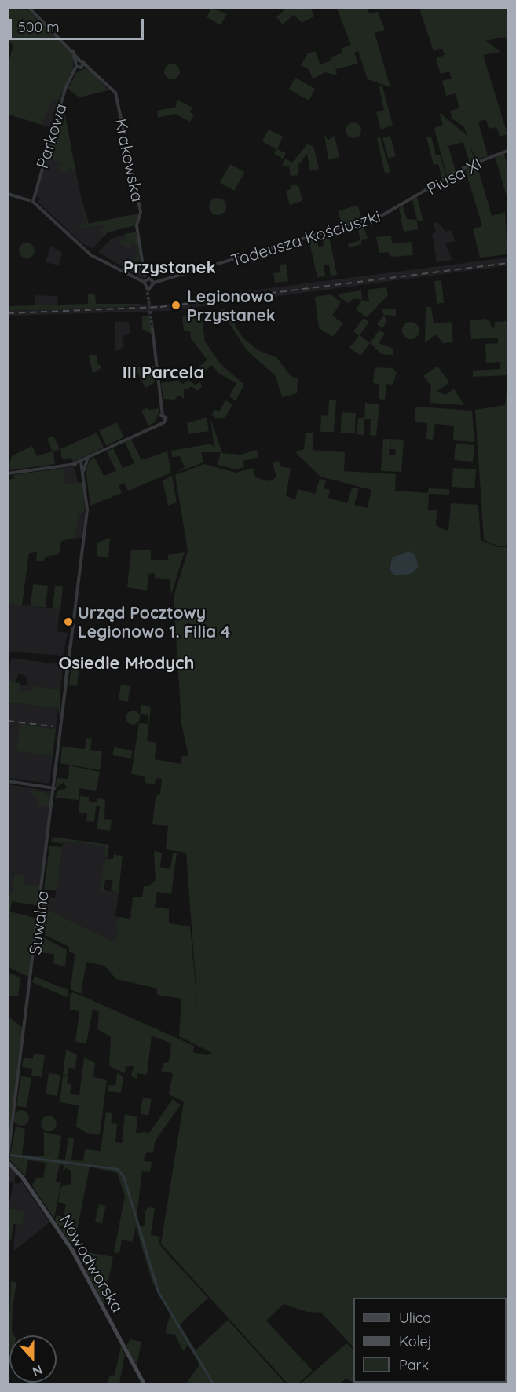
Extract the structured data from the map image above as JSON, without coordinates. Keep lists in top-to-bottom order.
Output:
{
  "streets": {
    "main road": ["Nowodworska"],
    "street": [
      "Parkowa",
      "Krakowska",
      "Piusa XI",
      "Tadeusza Kościuszki",
      "Suwalna"
    ]
  },
  "crossings": [
    ["Piusa XI", "Tadeusza Kościuszki"]
  ],
  "districts": ["Przystanek", "III Parcela", "Osiedle Młodych"],
  "places": ["Legionowo Przystanek", "Urząd Pocztowy Legionowo 1. Filia 4"],
  "legend": ["Ulica", "Kolej", "Park"],
  "scale_bar": "500 m",
  "north": "bottom"
}
